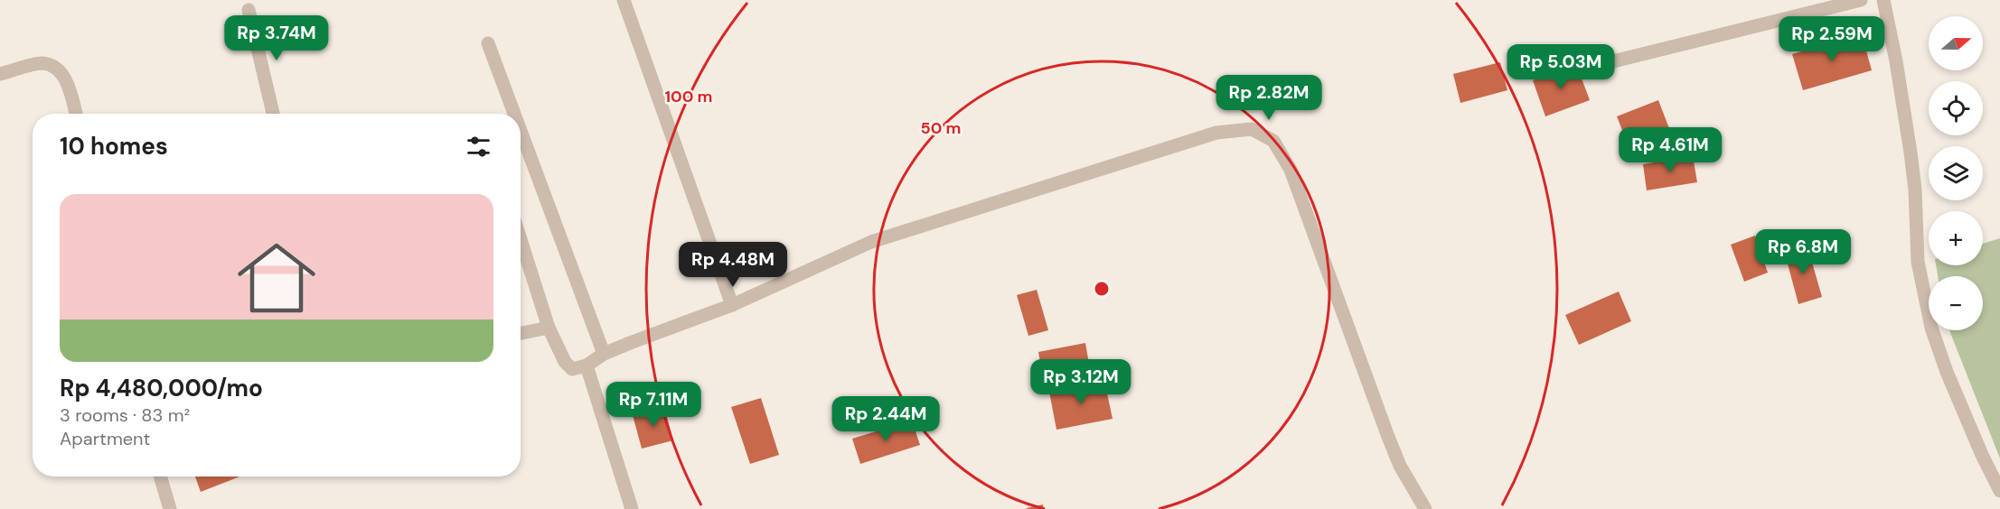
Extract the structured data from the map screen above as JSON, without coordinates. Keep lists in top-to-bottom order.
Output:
{
  "north": "right",
  "page": {
    "price": [
      "Rp 3.74M",
      "Rp 2.59M",
      "Rp 5.03M",
      "Rp 2.82M",
      "Rp 4.61M",
      "Rp 6.8M",
      "Rp 4.48M",
      "Rp 3.12M",
      "Rp 7.11M",
      "Rp 2.44M"
    ],
    "map_buttons": ["+", "−"],
    "heading": "10 homes",
    "list": [
      {
        "name": "Rp 4,480,000/mo",
        "note": "3 rooms · 83 m² · Apartment"
      }
    ]
  },
  "rings": ["100 m", "50 m"]
}
